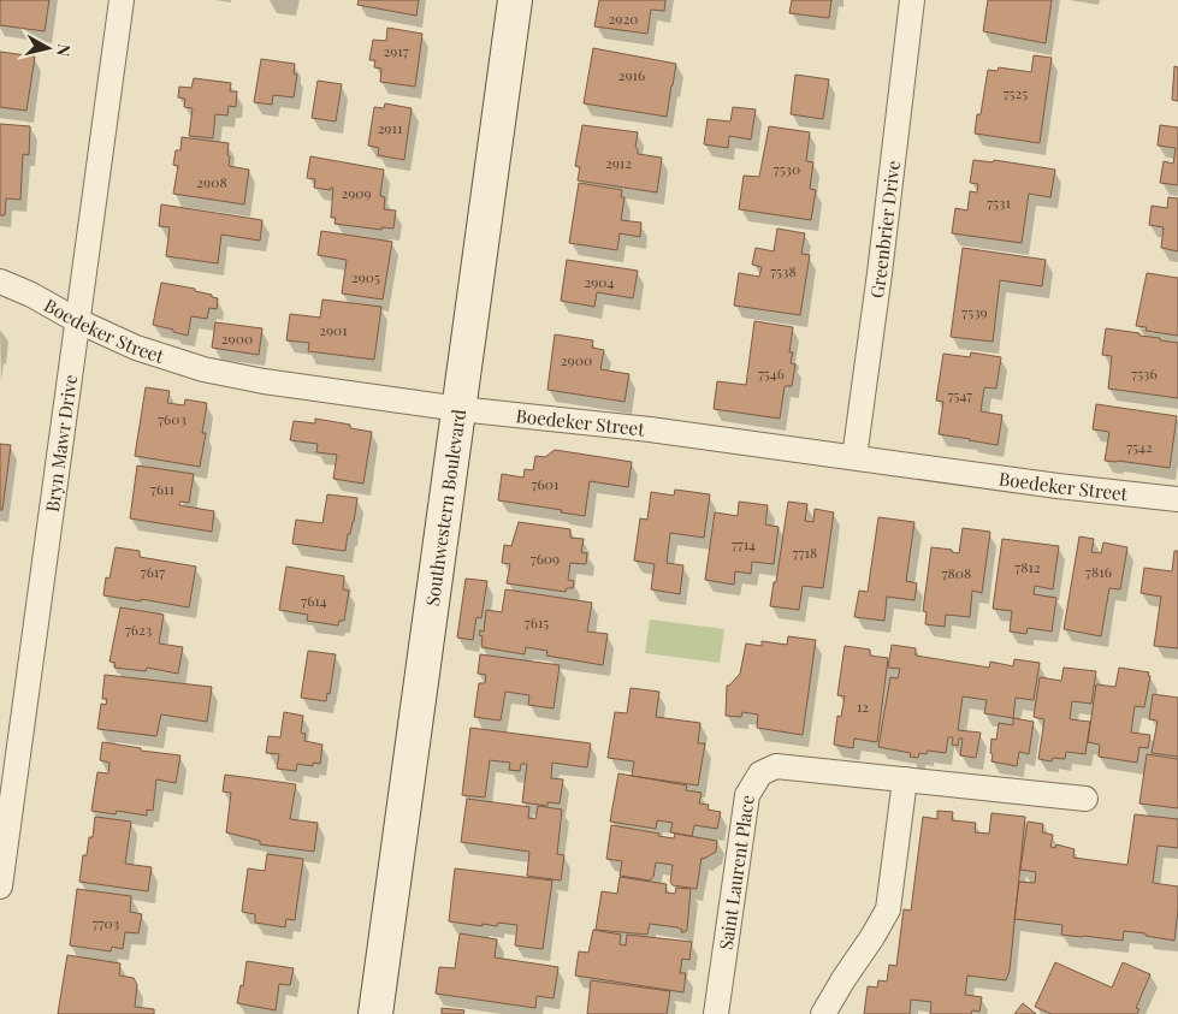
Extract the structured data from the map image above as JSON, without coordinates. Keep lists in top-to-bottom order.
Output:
{
  "streets": {
    "street": [
      "Greenbrier Drive",
      "Boedeker Street",
      "Bryn Mawr Drive",
      "Southwestern Boulevard",
      "Saint Laurent Place"
    ]
  },
  "crossings": [
    ["Greenbrier Drive", "Boedeker Street"],
    ["Boedeker Street", "Bryn Mawr Drive"],
    ["Boedeker Street", "Southwestern Boulevard"]
  ],
  "house_numbers": [
    "2920",
    "2917",
    "2916",
    "7525",
    "2911",
    "2912",
    "7530",
    "2908",
    "2909",
    "7531",
    "7538",
    "2905",
    "2904",
    "7539",
    "2901",
    "2900",
    "2900",
    "7546",
    "7536",
    "7547",
    "7603",
    "7542",
    "7601",
    "7611",
    "7714",
    "7718",
    "7609",
    "7812",
    "7617",
    "7816",
    "7808",
    "7614",
    "7615",
    "7623",
    "12",
    "7703"
  ],
  "north": "right"
}
